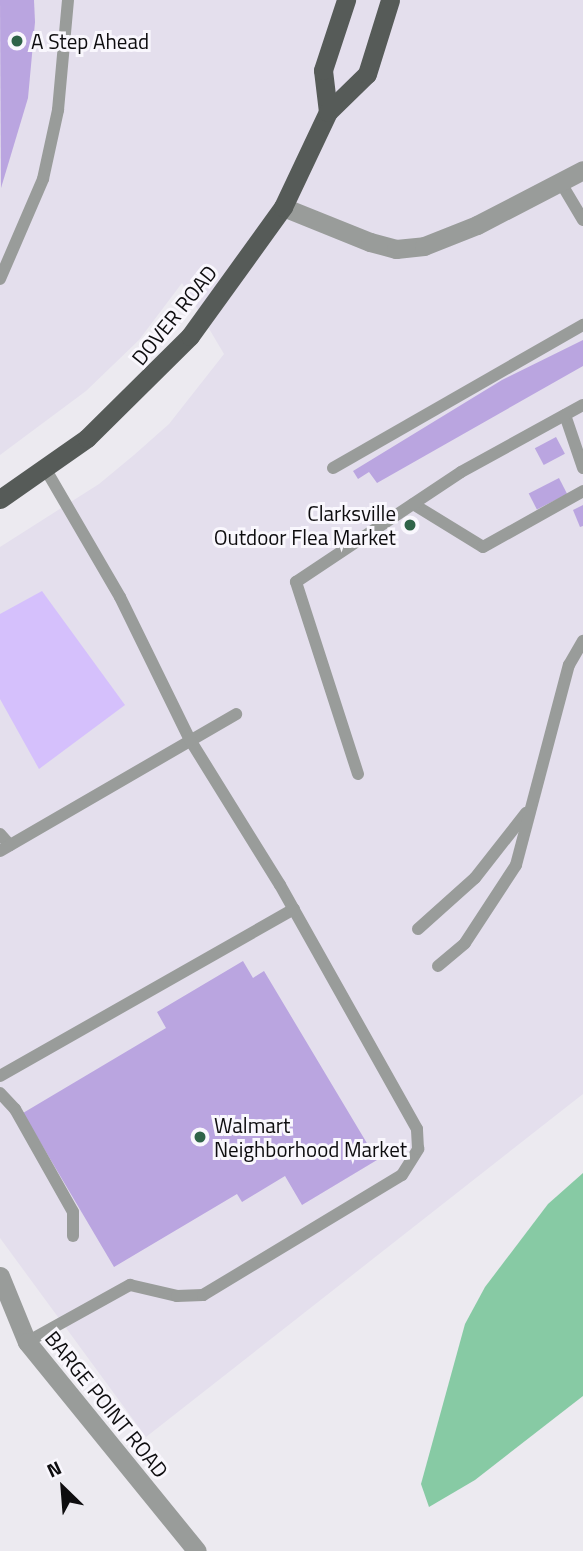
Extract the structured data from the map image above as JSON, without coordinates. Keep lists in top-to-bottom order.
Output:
{
  "streets": {
    "main road": ["DOVER ROAD"],
    "street": ["BARGE POINT ROAD"]
  },
  "places": ["A Step Ahead", "Clarksville Outdoor Flea Market", "Walmart Neighborhood Market"],
  "north": "top left"
}
